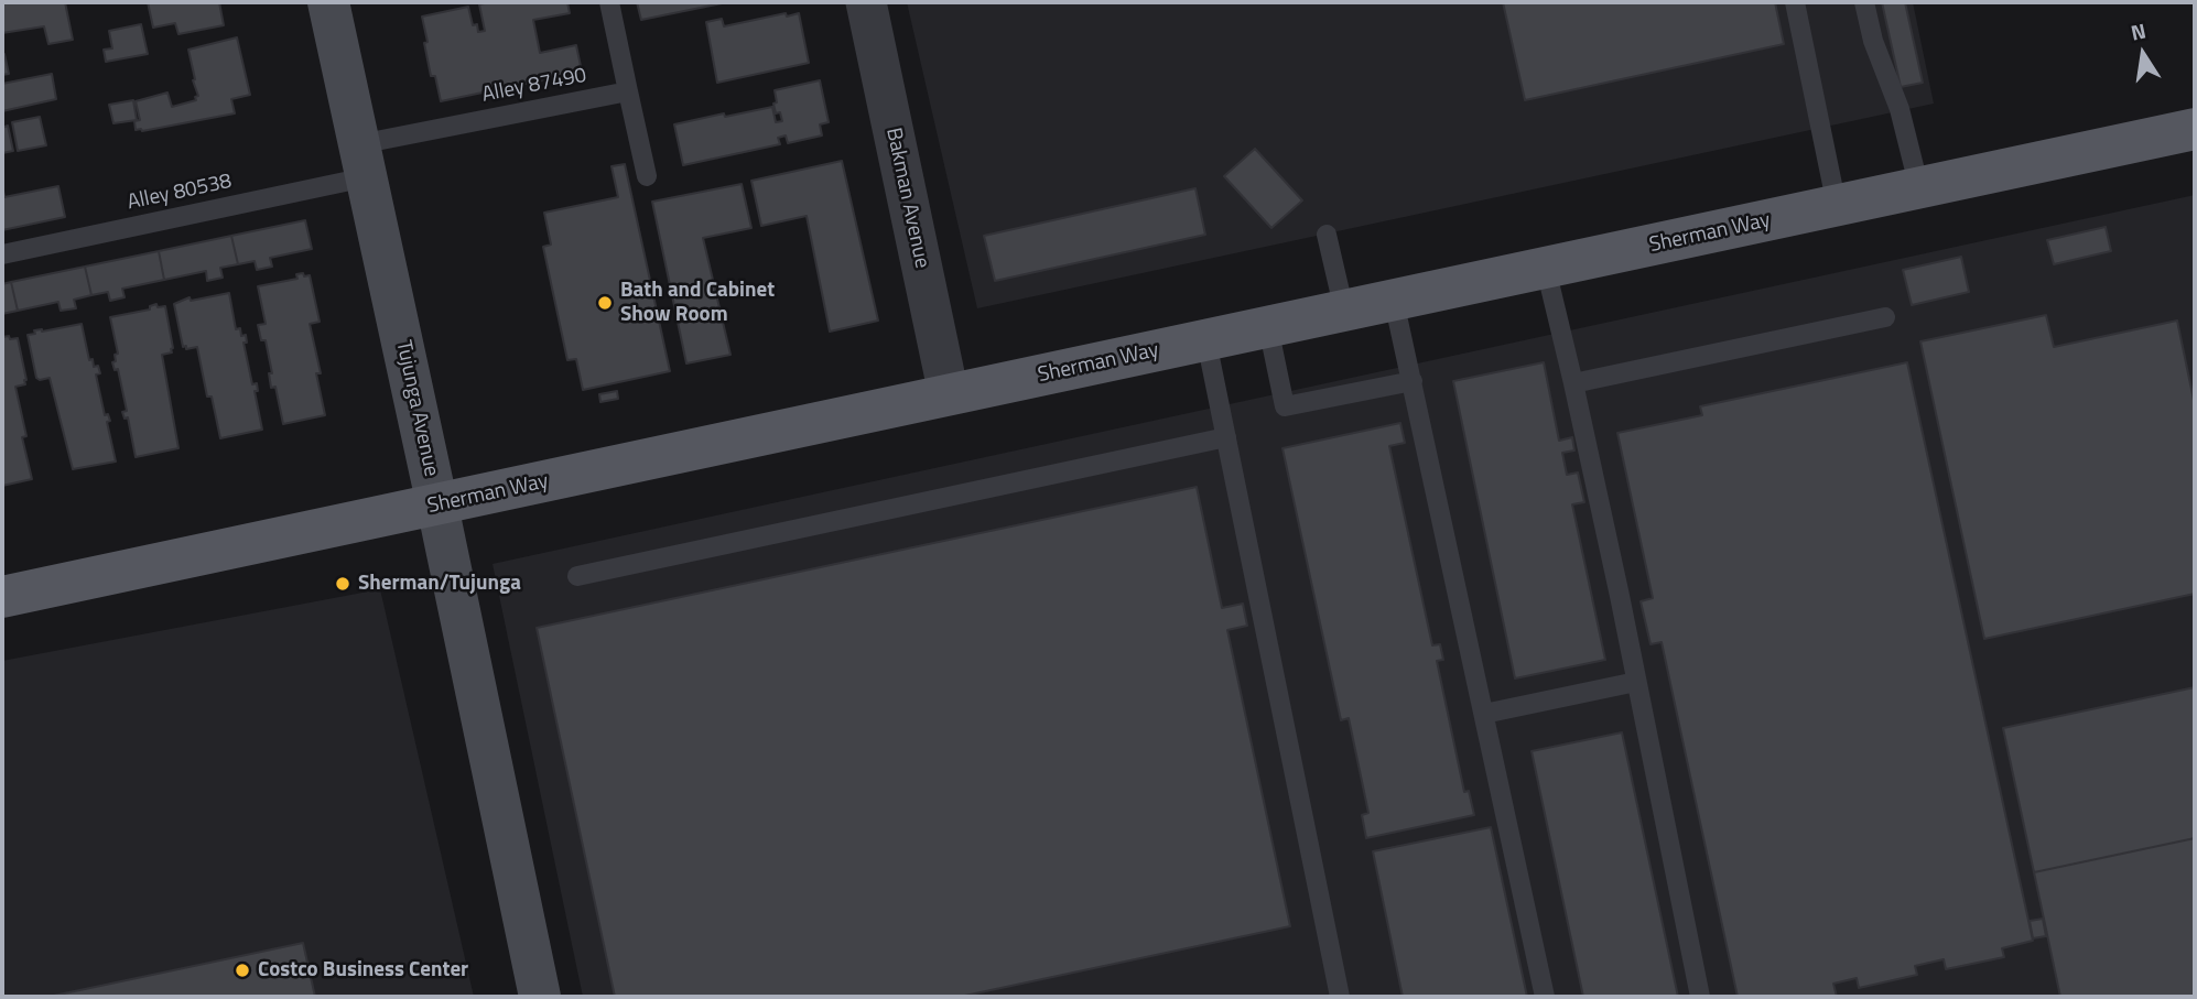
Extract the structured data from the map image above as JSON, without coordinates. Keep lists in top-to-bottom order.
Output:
{
  "streets": {
    "main road": ["Sherman Way"],
    "street": ["Bakman Avenue", "Tujunga Avenue"],
    "lane": ["Alley 87490", "Alley 80538"]
  },
  "crossings": [
    ["Alley 87490", "Alley 80538"],
    ["Alley 87490", "Tujunga Avenue"],
    ["Alley 80538", "Tujunga Avenue"],
    ["Bakman Avenue", "Sherman Way"],
    ["Sherman Way", "Tujunga Avenue"]
  ],
  "places": ["Bath and Cabinet Show Room", "Sherman/Tujunga", "Costco Business Center"],
  "north": "top"
}
